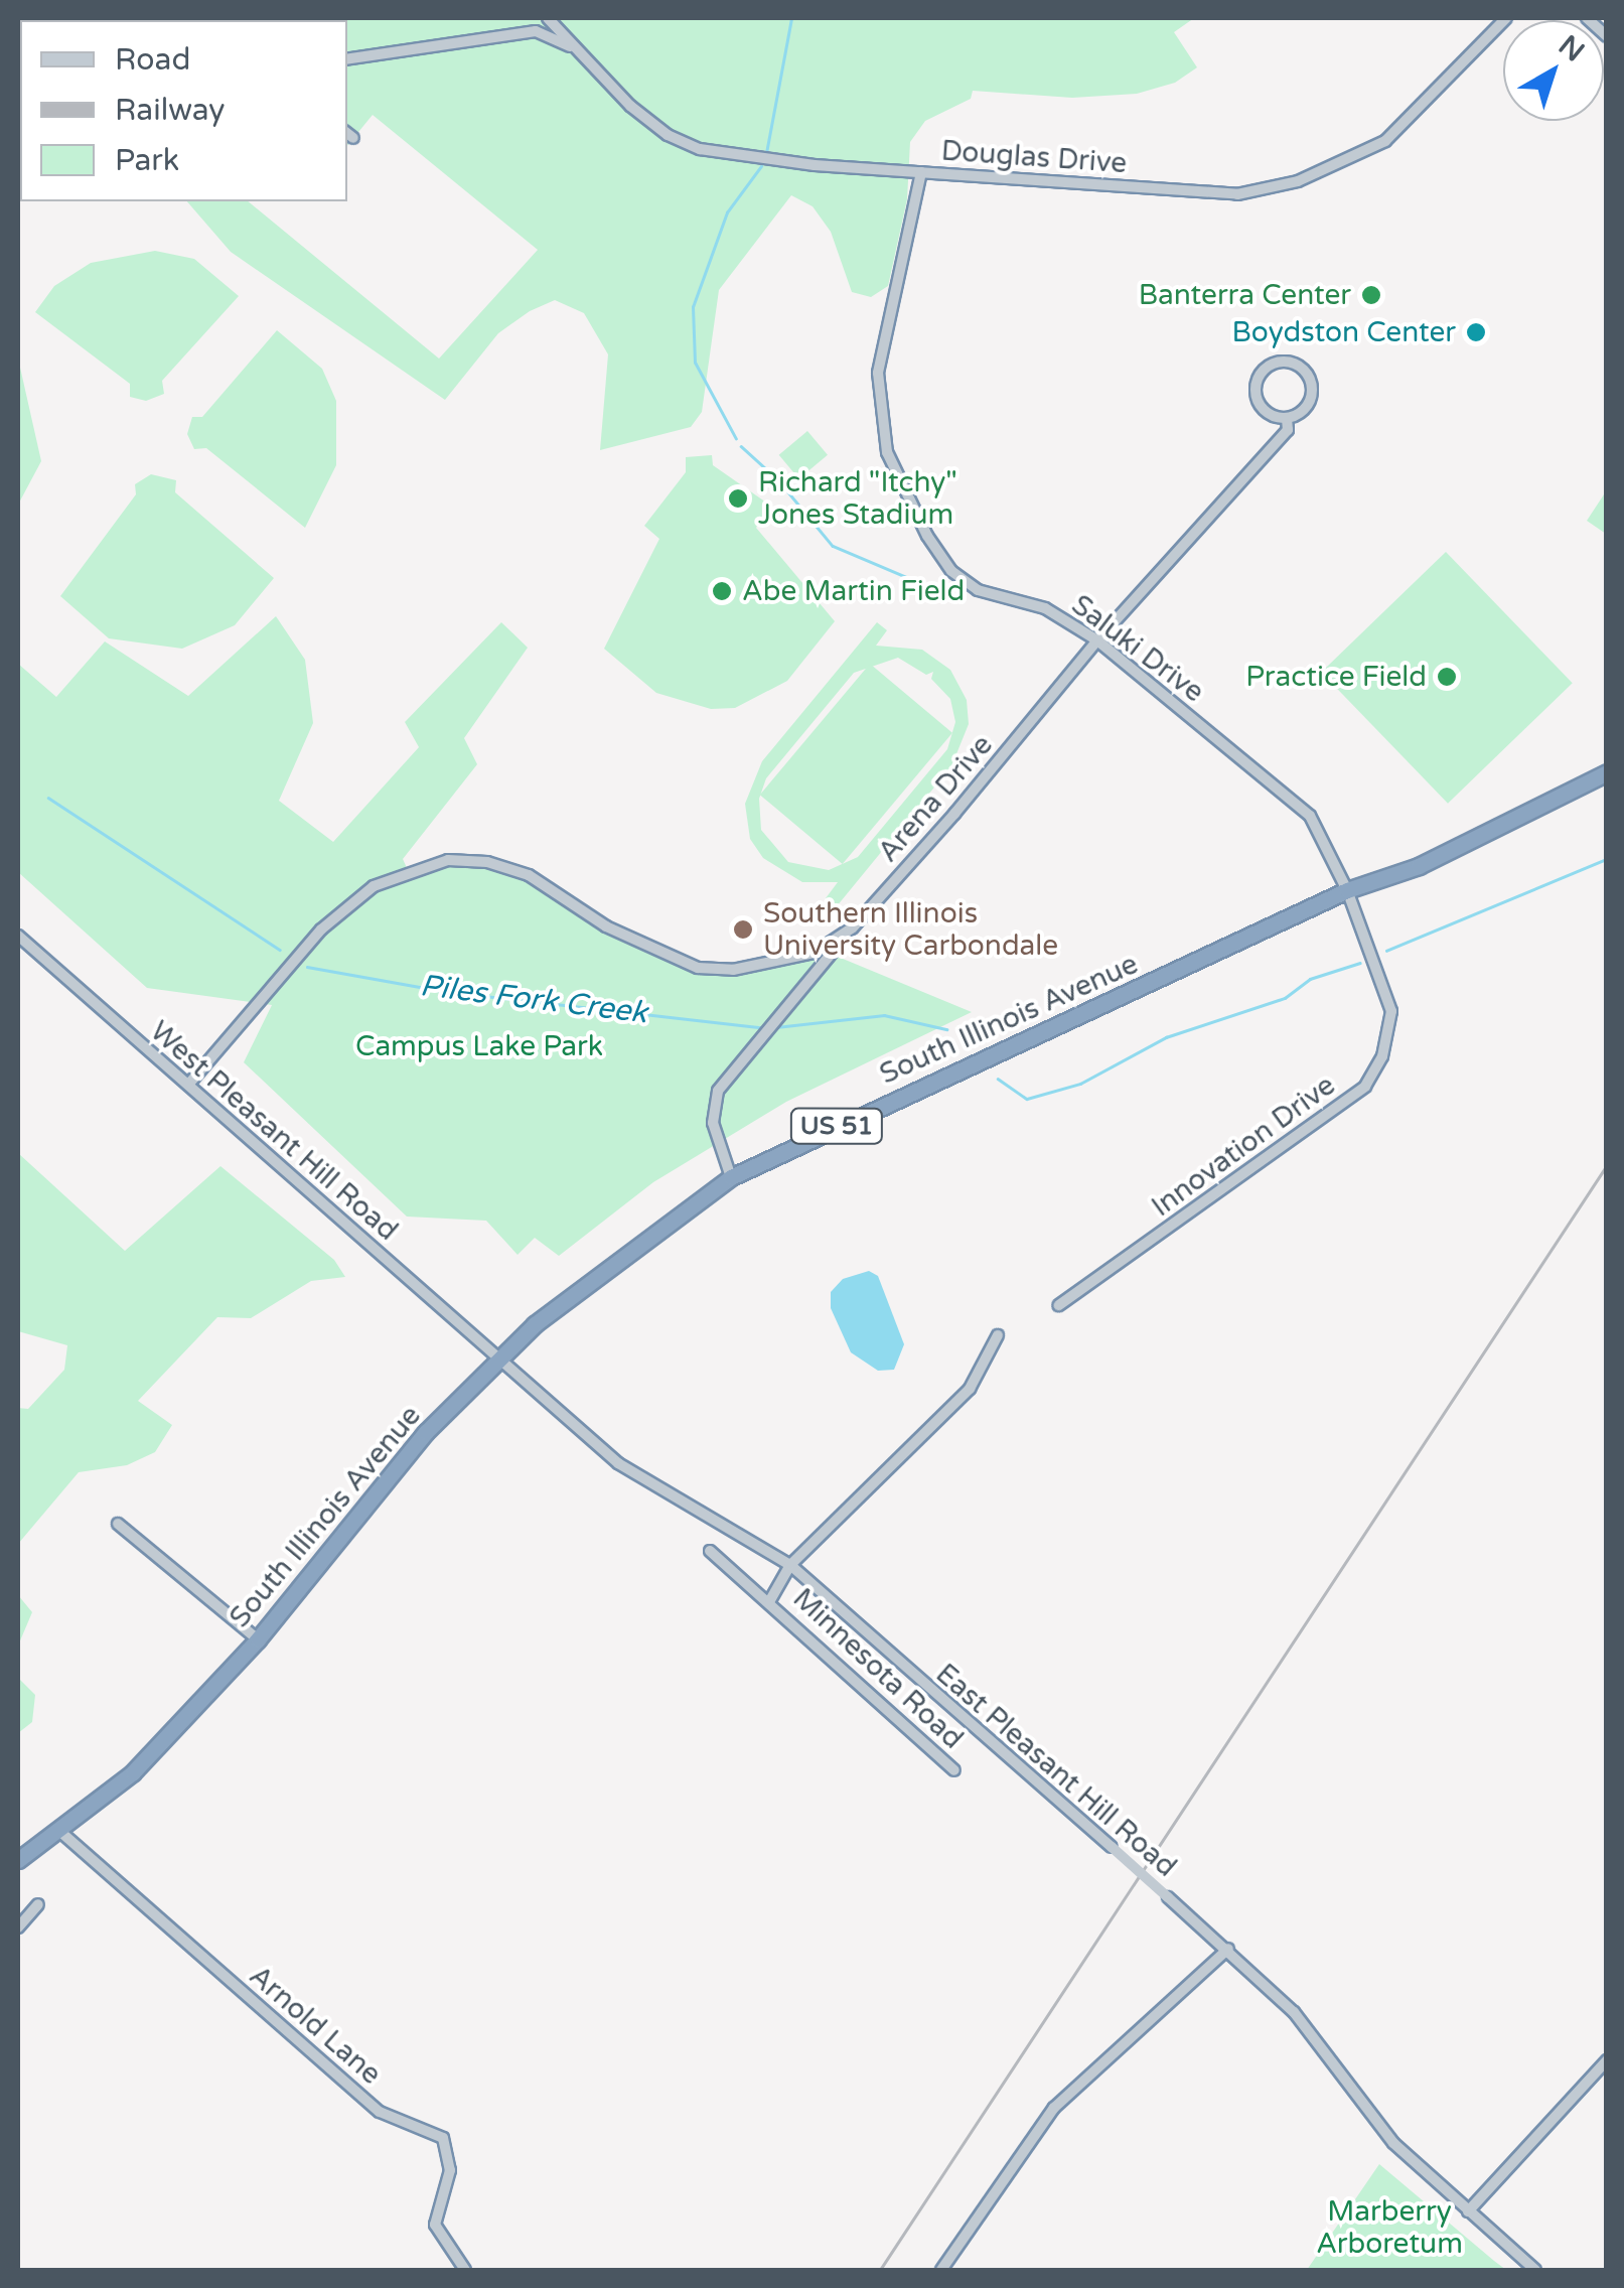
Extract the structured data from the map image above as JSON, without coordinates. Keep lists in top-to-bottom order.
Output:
{
  "streets": {
    "highway": ["South Illinois Avenue", "US 51"],
    "street": [
      "Douglas Drive",
      "Saluki Drive",
      "Arena Drive",
      "West Pleasant Hill Road",
      "Innovation Drive",
      "Minnesota Road",
      "East Pleasant Hill Road",
      "Arnold Lane"
    ]
  },
  "crossings": [
    ["Douglas Drive", "Saluki Drive"],
    ["Saluki Drive", "Arena Drive"],
    ["Saluki Drive", "South Illinois Avenue"],
    ["Saluki Drive", "Innovation Drive"],
    ["Arena Drive", "West Pleasant Hill Road"],
    ["South Illinois Avenue", "West Pleasant Hill Road"],
    ["South Illinois Avenue", "East Pleasant Hill Road"],
    ["South Illinois Avenue", "Arnold Lane"],
    ["West Pleasant Hill Road", "East Pleasant Hill Road"],
    ["Minnesota Road", "East Pleasant Hill Road"]
  ],
  "water": ["Piles Fork Creek"],
  "parks": ["Campus Lake Park", "Marberry Arboretum"],
  "places": [
    "Banterra Center",
    "Boydston Center",
    "Richard \"Itchy\" Jones Stadium",
    "Abe Martin Field",
    "Practice Field",
    "Southern Illinois University Carbondale"
  ],
  "legend": ["Road", "Railway", "Park"],
  "north": "top right"
}
